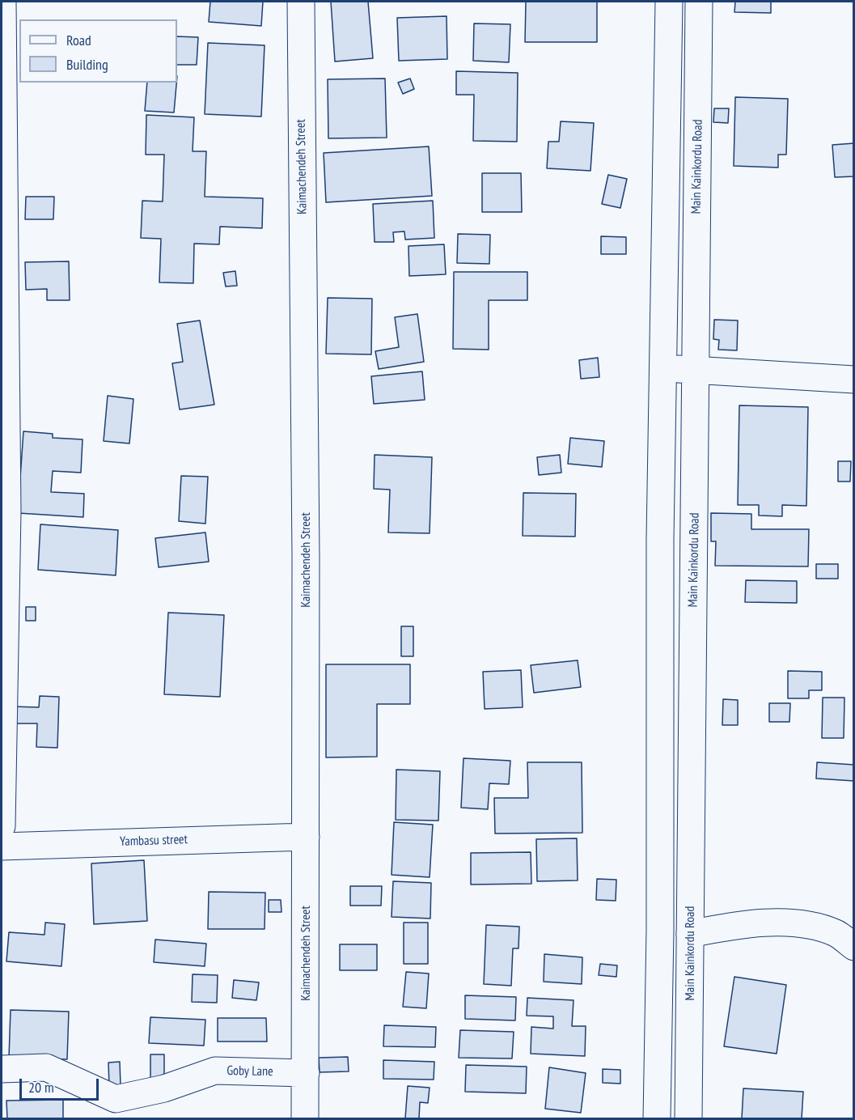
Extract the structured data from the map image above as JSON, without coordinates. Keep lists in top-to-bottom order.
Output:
{
  "streets": {
    "street": [
      "Kaimachendeh Street",
      "Main Kainkordu Road",
      "Yambasu street",
      "Goby Lane"
    ]
  },
  "crossings": [
    ["Kaimachendeh Street", "Yambasu street"],
    ["Kaimachendeh Street", "Goby Lane"]
  ],
  "legend": ["Road", "Building"],
  "scale_bar": "20 m"
}
